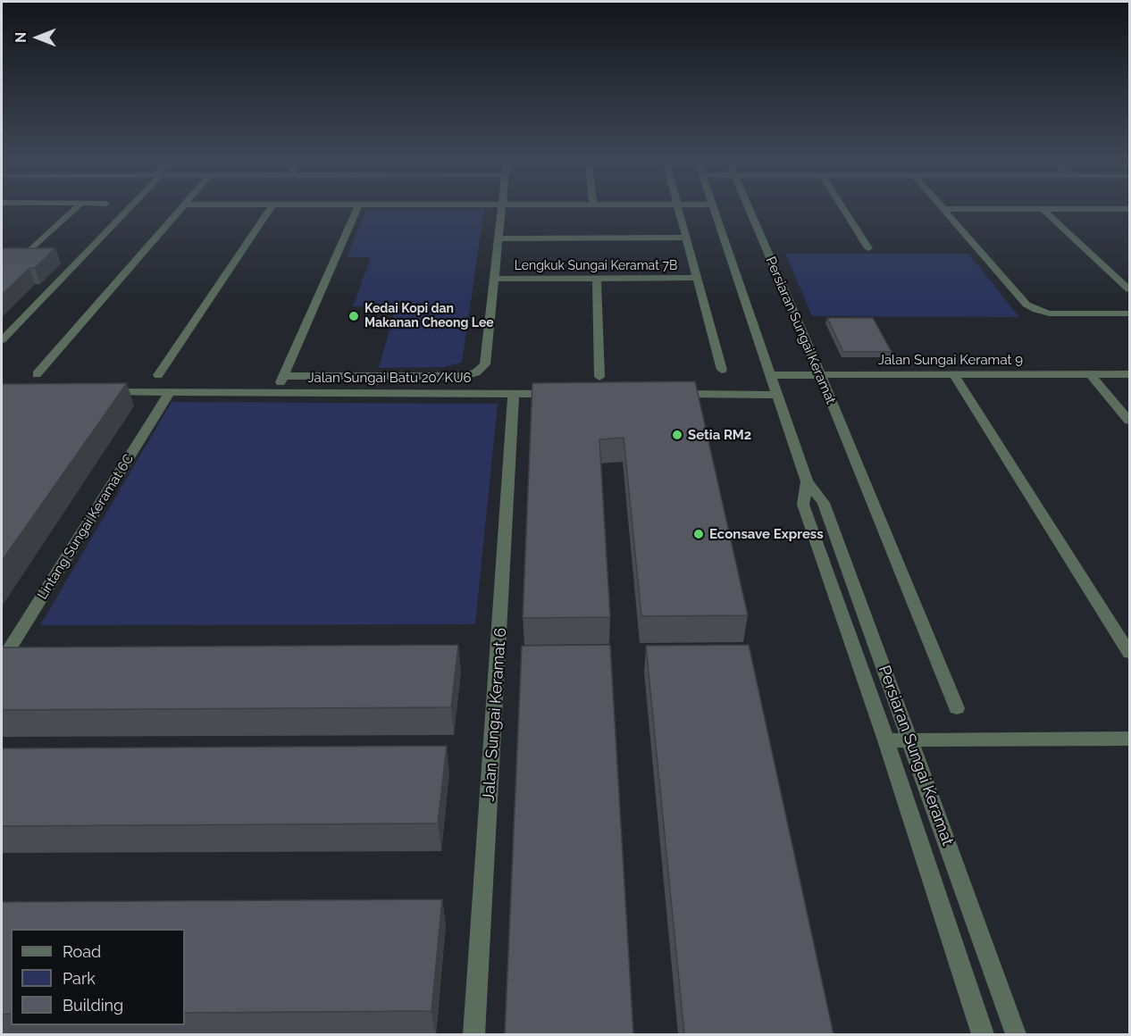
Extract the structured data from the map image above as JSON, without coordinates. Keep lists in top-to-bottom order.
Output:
{
  "streets": {
    "street": [
      "Lengkuk Sungai Keramat 7B",
      "Persiaran Sungai Keramat",
      "Jalan Sungai Keramat 9",
      "Jalan Sungai Batu 20/KU6",
      "Lintang Sungai Keramat 6C",
      "Jalan Sungai Keramat 6"
    ]
  },
  "crossings": [
    ["Persiaran Sungai Keramat", "Jalan Sungai Keramat 9"],
    ["Jalan Sungai Batu 20/KU6", "Lintang Sungai Keramat 6C"],
    ["Jalan Sungai Batu 20/KU6", "Jalan Sungai Keramat 6"]
  ],
  "places": ["Kedai Kopi dan Makanan Cheong Lee", "Setia RM2", "Econsave Express"],
  "legend": ["Road", "Park", "Building"],
  "north": "left"
}
